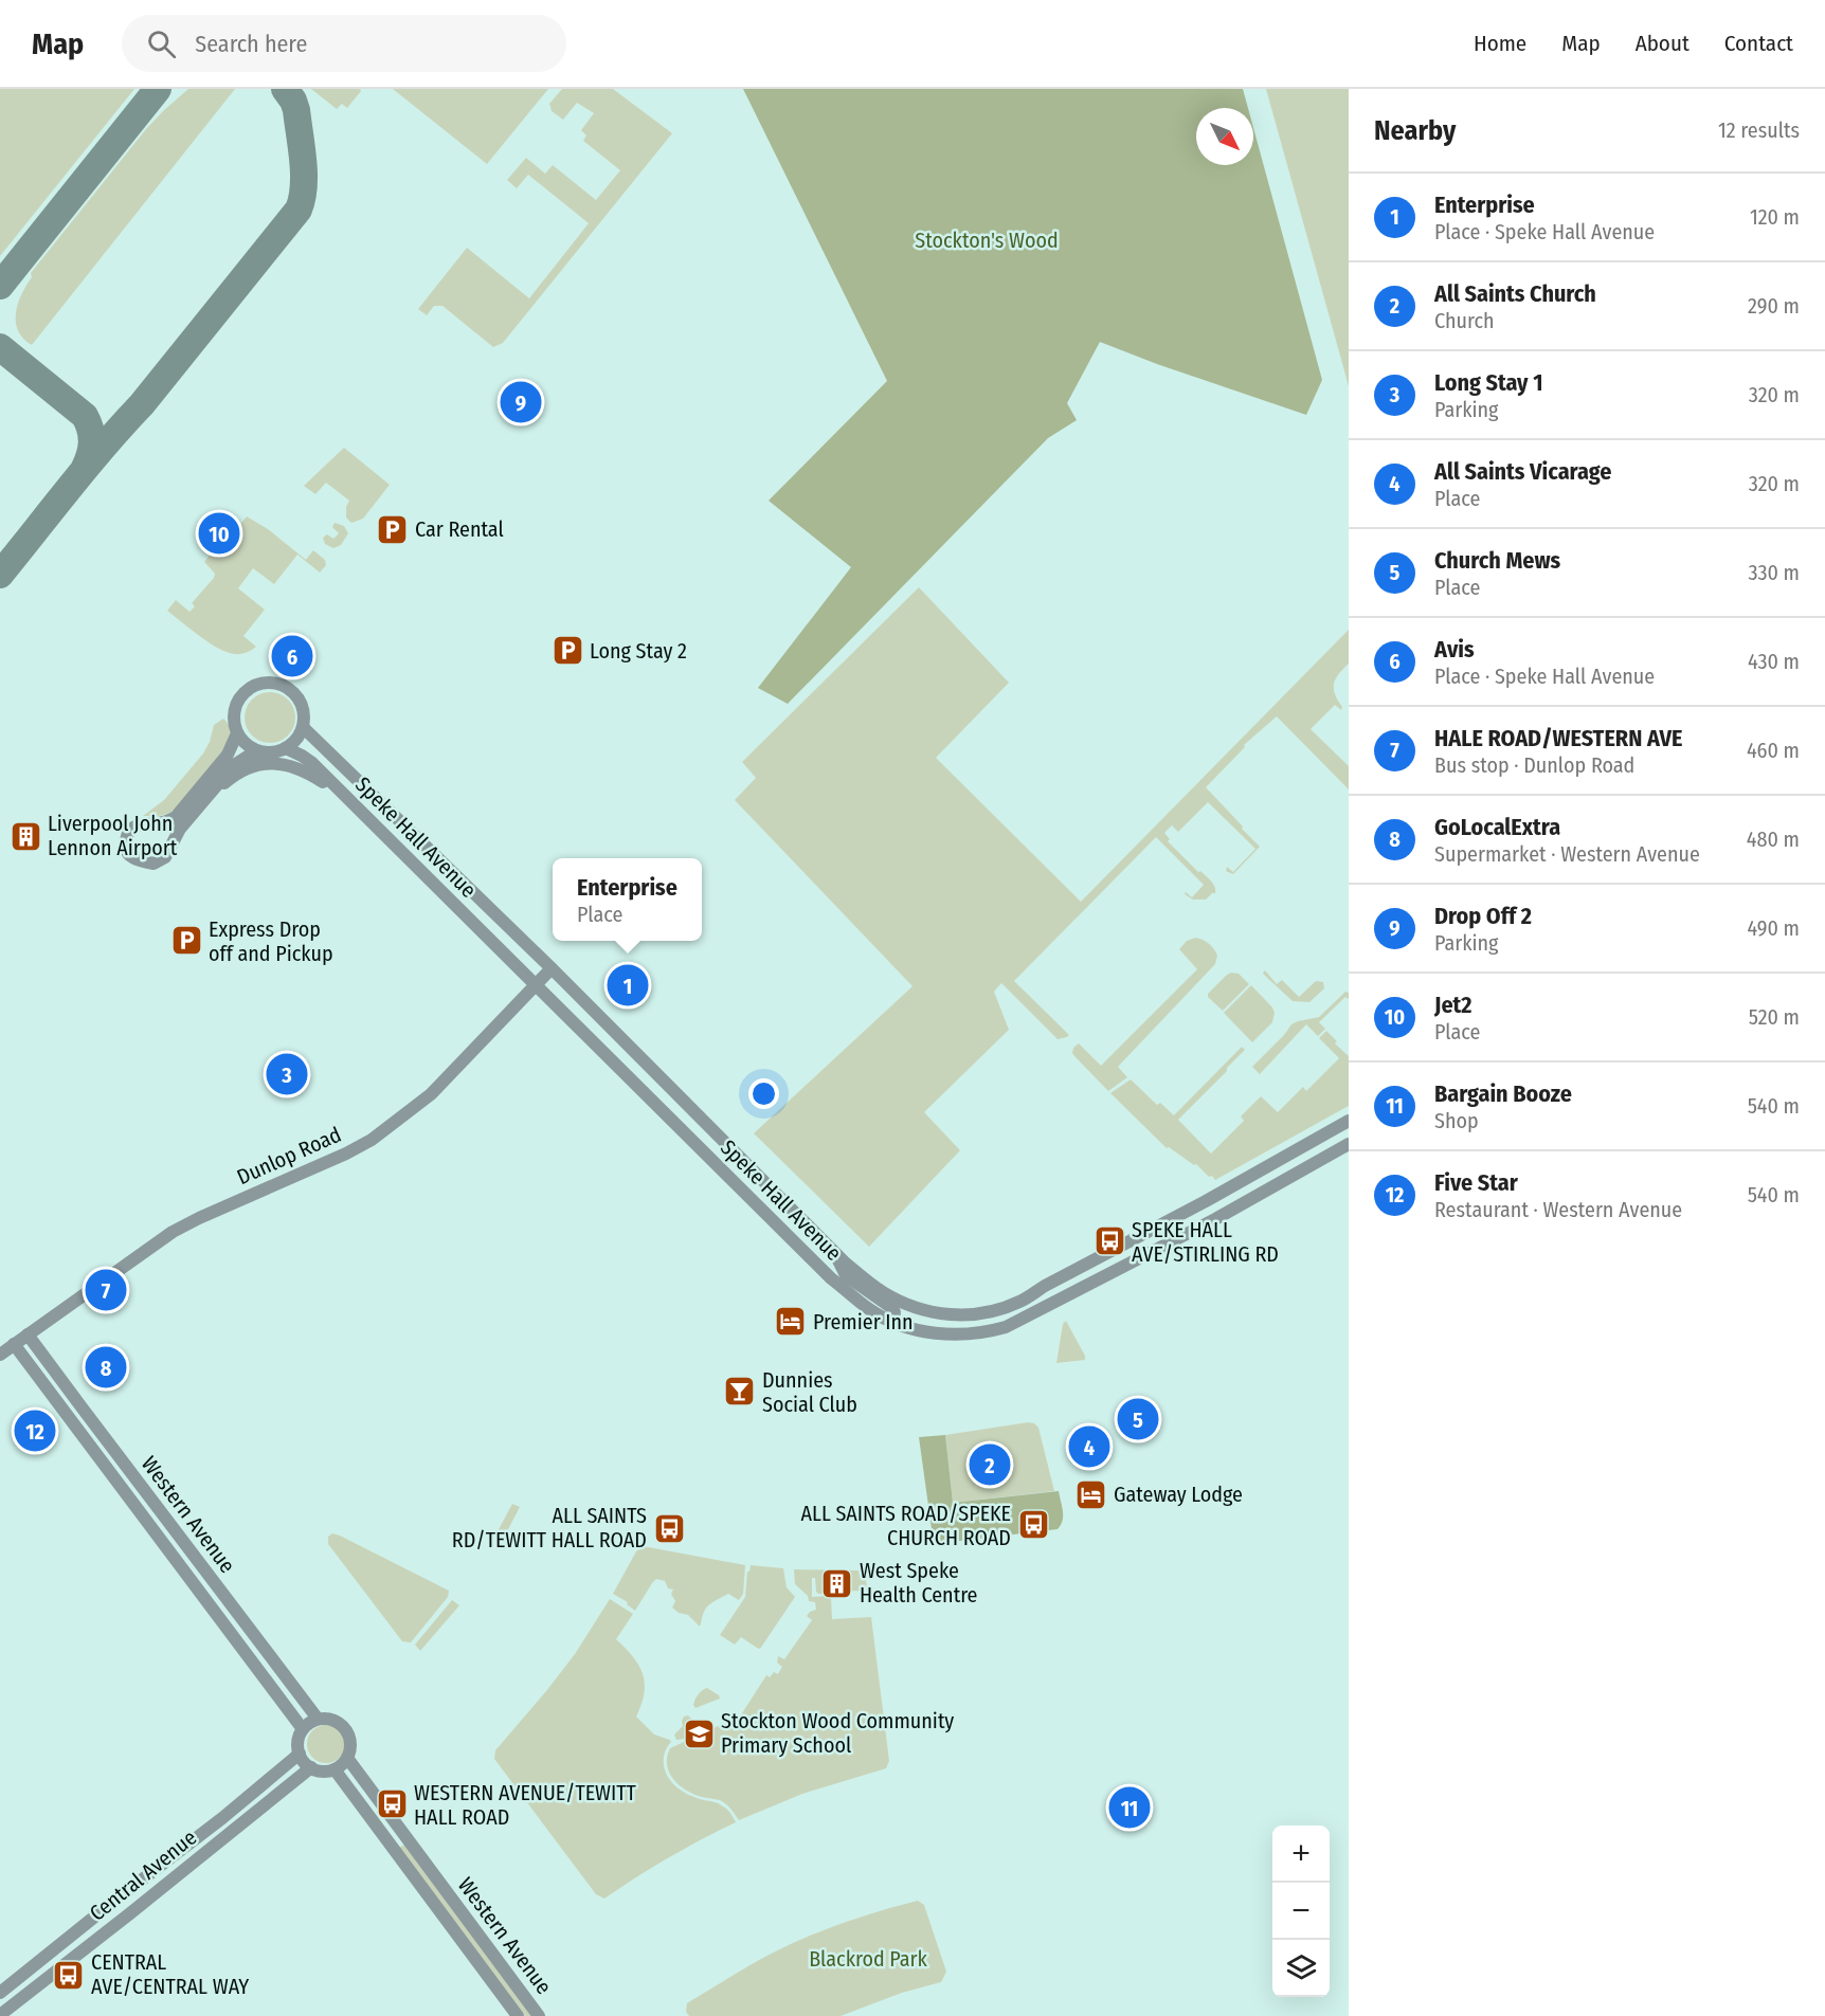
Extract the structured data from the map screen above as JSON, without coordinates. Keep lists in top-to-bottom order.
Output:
{
  "streets": {
    "street": [
      "Speke Hall Avenue",
      "Dunlop Road",
      "Western Avenue",
      "Central Avenue"
    ]
  },
  "crossings": [
    ["Speke Hall Avenue", "Dunlop Road"],
    ["Dunlop Road", "Western Avenue"],
    ["Western Avenue", "Central Avenue"]
  ],
  "parks": ["Stockton's Wood", "Blackrod Park"],
  "places": {
    "parking": ["Car Rental", "Long Stay 2", "Express Drop off and Pickup"],
    "building": ["Liverpool John Lennon Airport", "West Speke Health Centre"],
    "bus stop": [
      "SPEKE HALL AVE/STIRLING RD",
      "ALL SAINTS ROAD/SPEKE CHURCH ROAD",
      "ALL SAINTS RD/TEWITT HALL ROAD",
      "WESTERN AVENUE/TEWITT HALL ROAD",
      "CENTRAL AVE/CENTRAL WAY"
    ],
    "hotel": ["Premier Inn", "Gateway Lodge"],
    "bar": ["Dunnies Social Club"],
    "school or university": ["Stockton Wood Community Primary School"]
  },
  "north": "bottom right",
  "page": {
    "header": "Map",
    "search": "Search here",
    "nav": [
      "Home",
      "Map",
      "About",
      "Contact"
    ],
    "heading": ["Nearby", "12 results"],
    "list": [
      {
        "mark": "1",
        "name": "Enterprise",
        "note": "Place · Speke Hall Avenue",
        "value": "120 m"
      },
      {
        "mark": "2",
        "name": "All Saints Church",
        "note": "Church",
        "value": "290 m"
      },
      {
        "mark": "3",
        "name": "Long Stay 1",
        "note": "Parking",
        "value": "320 m"
      },
      {
        "mark": "4",
        "name": "All Saints Vicarage",
        "note": "Place",
        "value": "320 m"
      },
      {
        "mark": "5",
        "name": "Church Mews",
        "note": "Place",
        "value": "330 m"
      },
      {
        "mark": "6",
        "name": "Avis",
        "note": "Place · Speke Hall Avenue",
        "value": "430 m"
      },
      {
        "mark": "7",
        "name": "HALE ROAD/WESTERN AVE",
        "note": "Bus stop · Dunlop Road",
        "value": "460 m"
      },
      {
        "mark": "8",
        "name": "GoLocalExtra",
        "note": "Supermarket · Western Avenue",
        "value": "480 m"
      },
      {
        "mark": "9",
        "name": "Drop Off 2",
        "note": "Parking",
        "value": "490 m"
      },
      {
        "mark": "10",
        "name": "Jet2",
        "note": "Place",
        "value": "520 m"
      },
      {
        "mark": "11",
        "name": "Bargain Booze",
        "note": "Shop",
        "value": "540 m"
      },
      {
        "mark": "12",
        "name": "Five Star",
        "note": "Restaurant · Western Avenue",
        "value": "540 m"
      }
    ],
    "pins": [
      "9",
      "10",
      "6",
      "1",
      "3",
      "7",
      "8",
      "5",
      "12",
      "4",
      "2",
      "11"
    ],
    "popup": ["Enterprise", "Place"],
    "map_buttons": ["+", "−"]
  }
}
